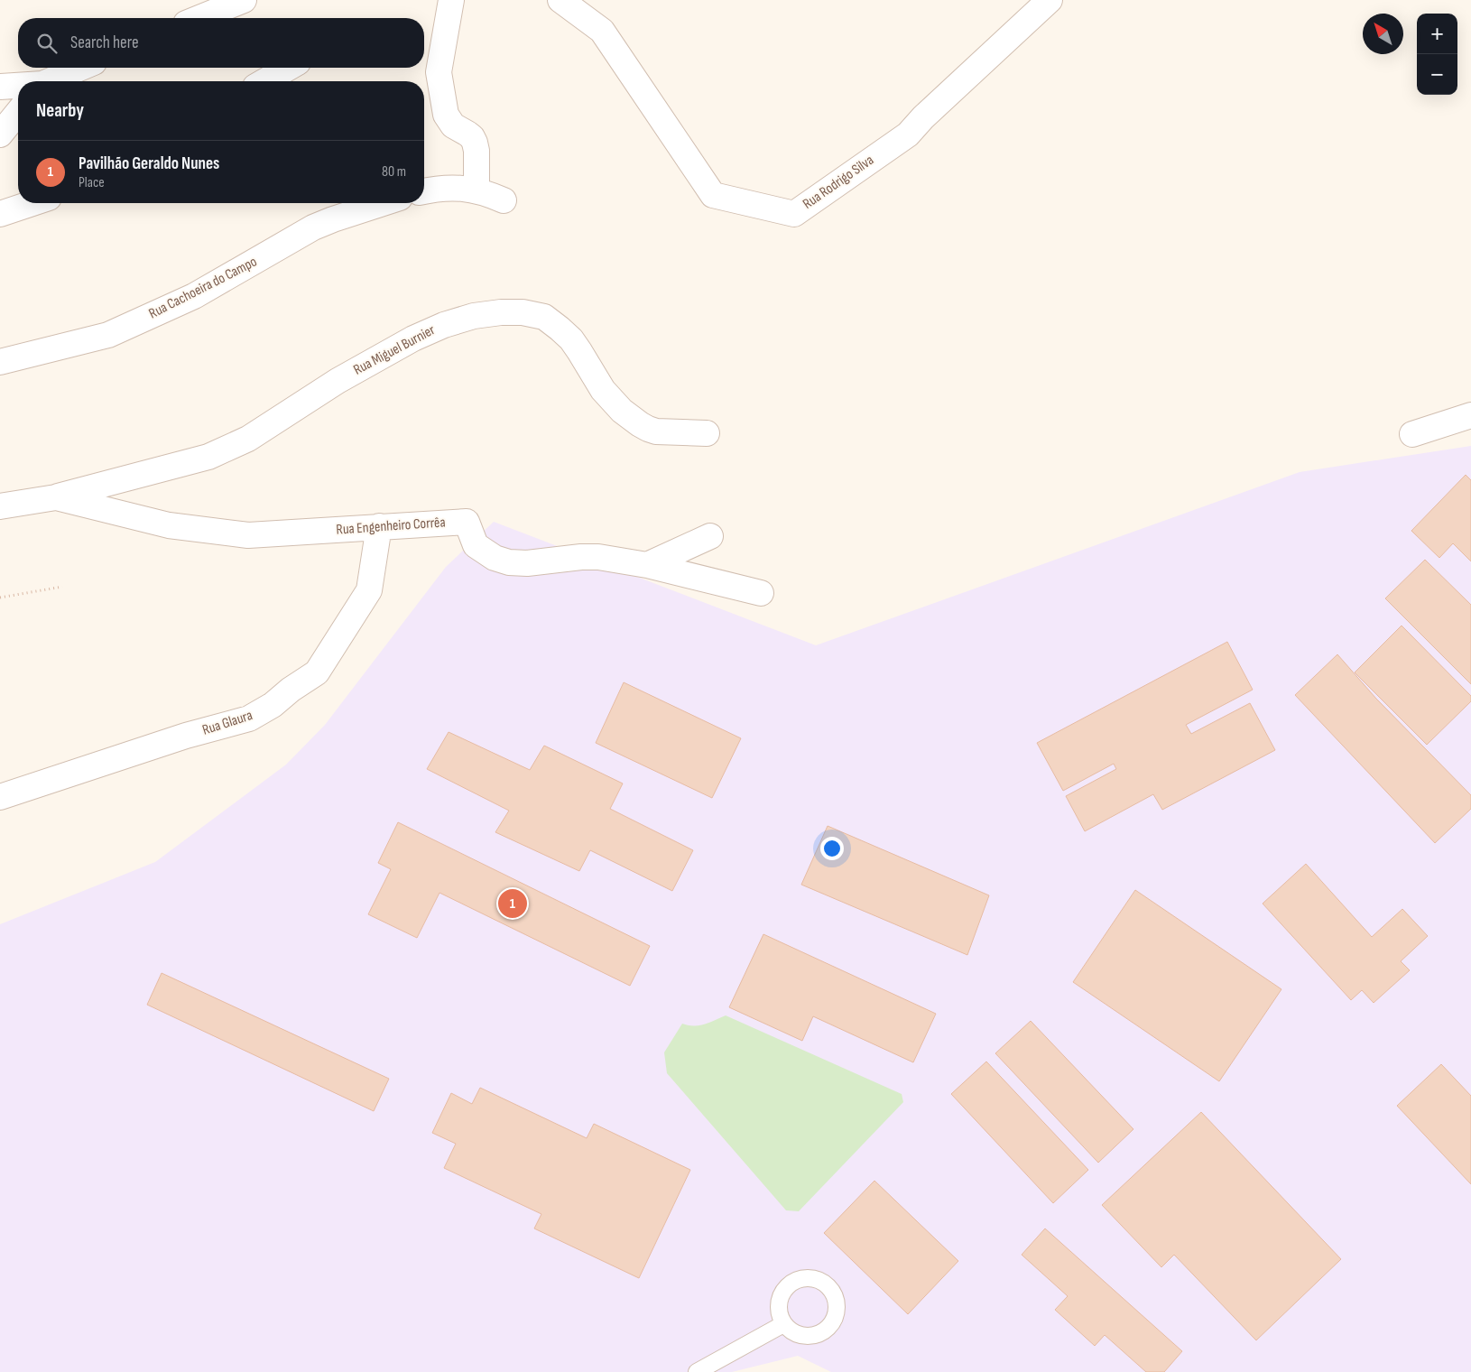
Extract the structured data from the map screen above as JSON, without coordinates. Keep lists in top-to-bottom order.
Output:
{
  "streets": {
    "street": [
      "Rua Rodrigo Silva",
      "Rua Cachoeira do Campo",
      "Rua Miguel Burnier",
      "Rua Engenheiro Corrêa",
      "Rua Glaura"
    ]
  },
  "crossings": [
    ["Rua Miguel Burnier", "Rua Engenheiro Corrêa"],
    ["Rua Engenheiro Corrêa", "Rua Glaura"]
  ],
  "north": "top left",
  "page": {
    "map_buttons": ["+", "−"],
    "search": "Search here",
    "heading": "Nearby",
    "list": [
      {
        "mark": "1",
        "name": "Pavilhão Geraldo Nunes",
        "note": "Place",
        "value": "80 m"
      }
    ],
    "pins": "1"
  }
}
